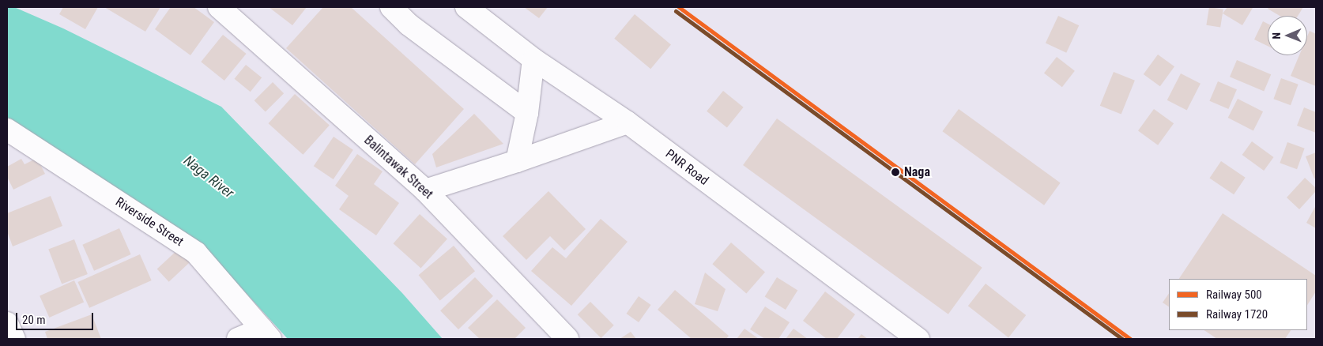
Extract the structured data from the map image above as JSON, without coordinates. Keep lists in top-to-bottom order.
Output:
{
  "streets": {
    "street": ["Balintawak Street", "PNR Road", "Riverside Street"]
  },
  "water": ["Naga River"],
  "places": ["Naga"],
  "lines": ["rail line 500", "rail line 1720"],
  "legend": ["Railway 500", "Railway 1720"],
  "scale_bar": "20 m",
  "north": "left"
}
